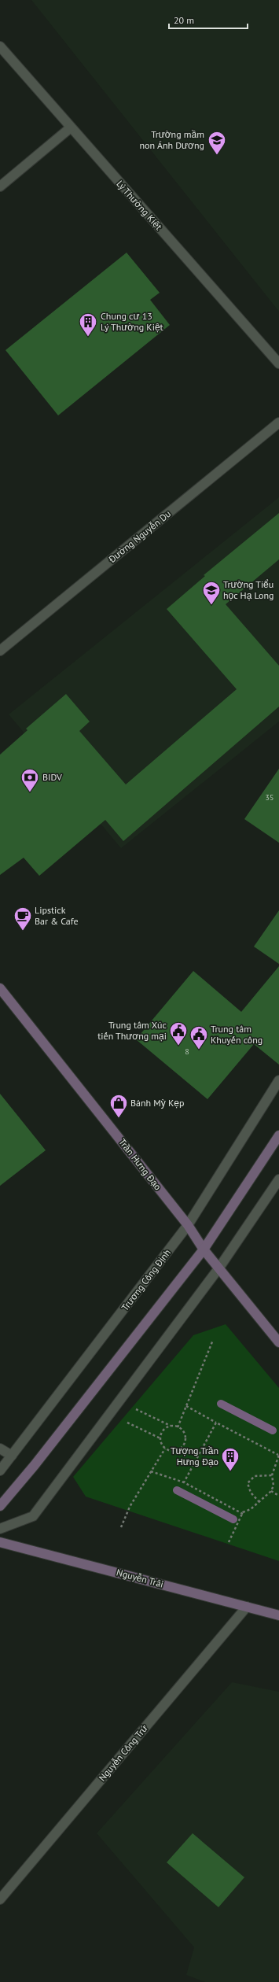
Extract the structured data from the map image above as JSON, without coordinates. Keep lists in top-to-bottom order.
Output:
{
  "streets": {
    "main road": ["Trần Hưng Đạo", "Nguyễn Trãi"],
    "street": [
      "Lý Thường Kiệt",
      "Đường Nguyễn Du",
      "Trương Công Định",
      "Nguyễn Công Trứ"
    ]
  },
  "crossings": [
    ["Trần Hưng Đạo", "Trương Công Định"],
    ["Nguyễn Trãi", "Nguyễn Công Trứ"]
  ],
  "places": {
    "school or university": ["Trường mầm non Ánh Dương", "Trường Tiểu học Hạ Long"],
    "building": ["Chung cư 13 Lý Thường Kiệt", "Tượng Trần Hưng Đạo"],
    "bank": ["BIDV"],
    "cafe": ["Lipstick Bar & Cafe"],
    "public building": ["Trung tâm Xúc tiến Thương mại", "Trung tâm Khuyến công"],
    "shop": ["Bánh Mỳ Kẹp"]
  },
  "house_numbers": ["35", "8"],
  "scale_bar": "20 m"
}
